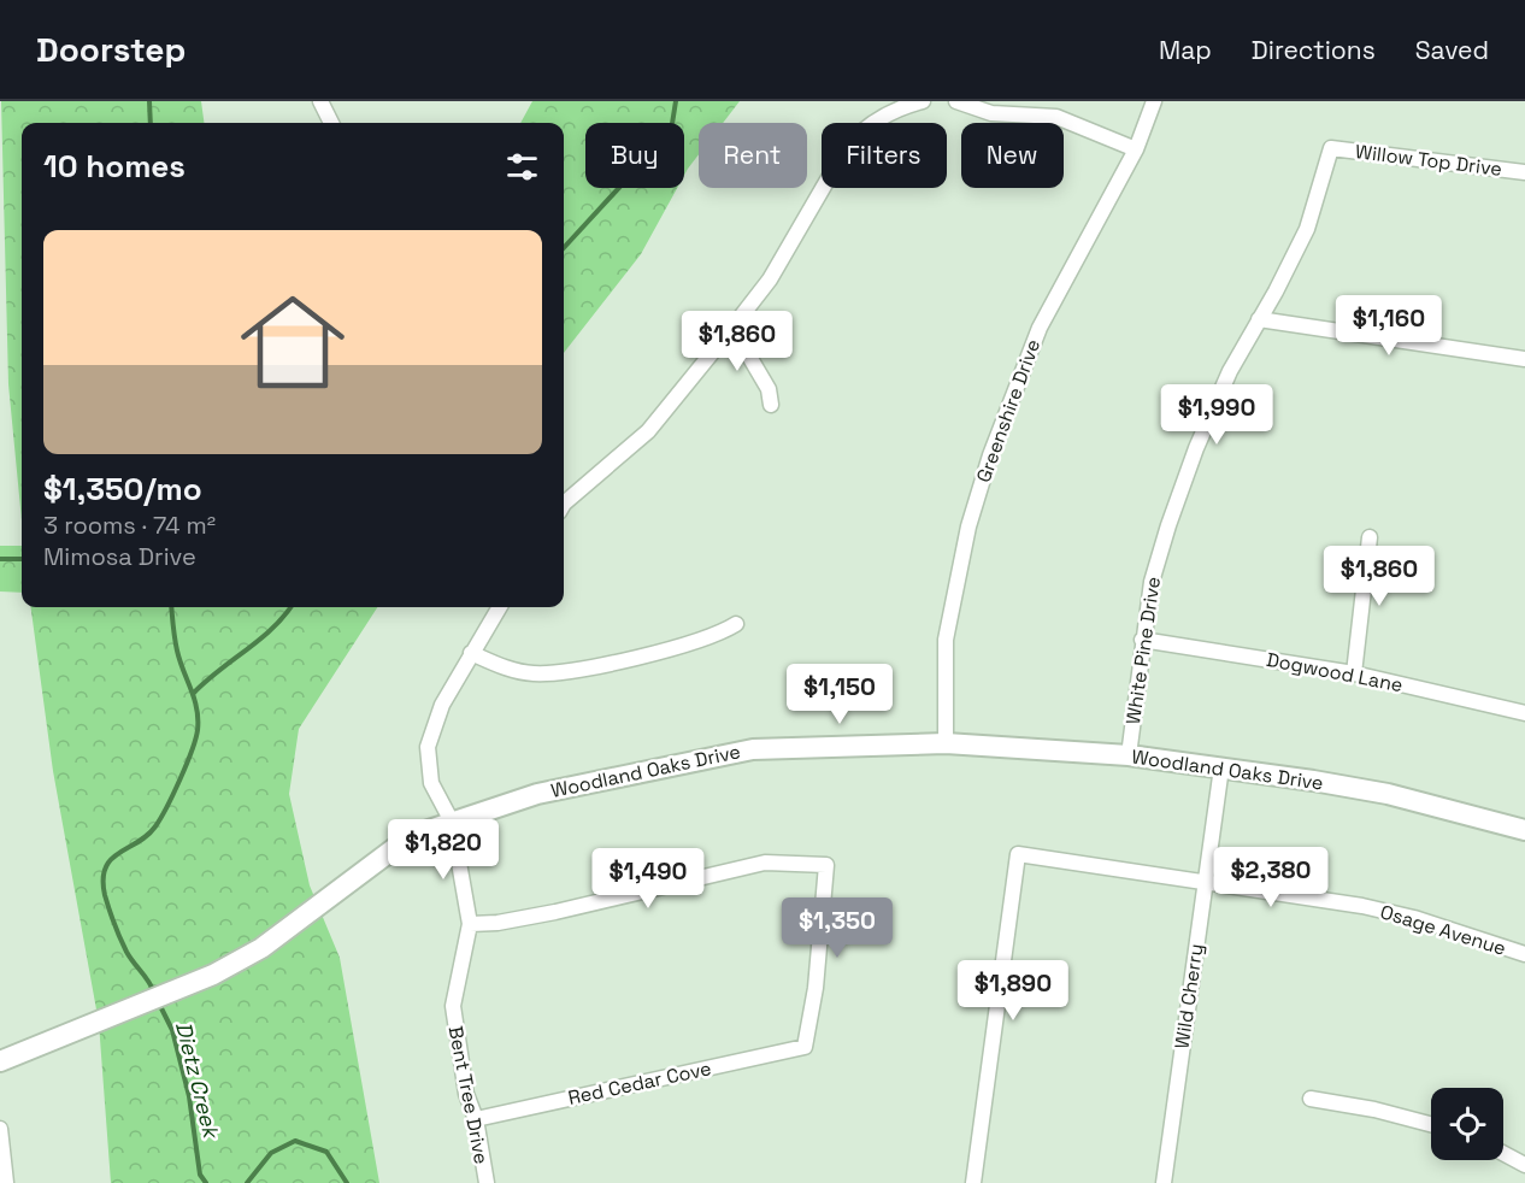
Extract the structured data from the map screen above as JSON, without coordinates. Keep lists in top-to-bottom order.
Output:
{
  "streets": {
    "street": [
      "Willow Top Drive",
      "Greenshire Drive",
      "White Pine Drive",
      "Dogwood Lane",
      "Woodland Oaks Drive",
      "Osage Avenue",
      "Wild Cherry",
      "Red Cedar Cove",
      "Bent Tree Drive"
    ]
  },
  "crossings": [
    ["Willow Top Drive", "White Pine Drive"],
    ["Greenshire Drive", "Woodland Oaks Drive"],
    ["White Pine Drive", "Dogwood Lane"],
    ["White Pine Drive", "Woodland Oaks Drive"],
    ["Woodland Oaks Drive", "Wild Cherry"],
    ["Woodland Oaks Drive", "Bent Tree Drive"],
    ["Osage Avenue", "Wild Cherry"],
    ["Red Cedar Cove", "Bent Tree Drive"]
  ],
  "water": ["Dietz Creek"],
  "page": {
    "header": "Doorstep",
    "nav": ["Map", "Directions", "Saved"],
    "chip": [
      "Buy",
      "Rent",
      "Filters",
      "New"
    ],
    "heading": "10 homes",
    "list": [
      {
        "name": "$1,350/mo",
        "note": "3 rooms · 74 m² · Mimosa Drive"
      }
    ],
    "price": [
      "$1,160",
      "$1,860",
      "$1,990",
      "$1,860",
      "$1,150",
      "$1,820",
      "$2,380",
      "$1,490",
      "$1,350",
      "$1,890"
    ]
  }
}
